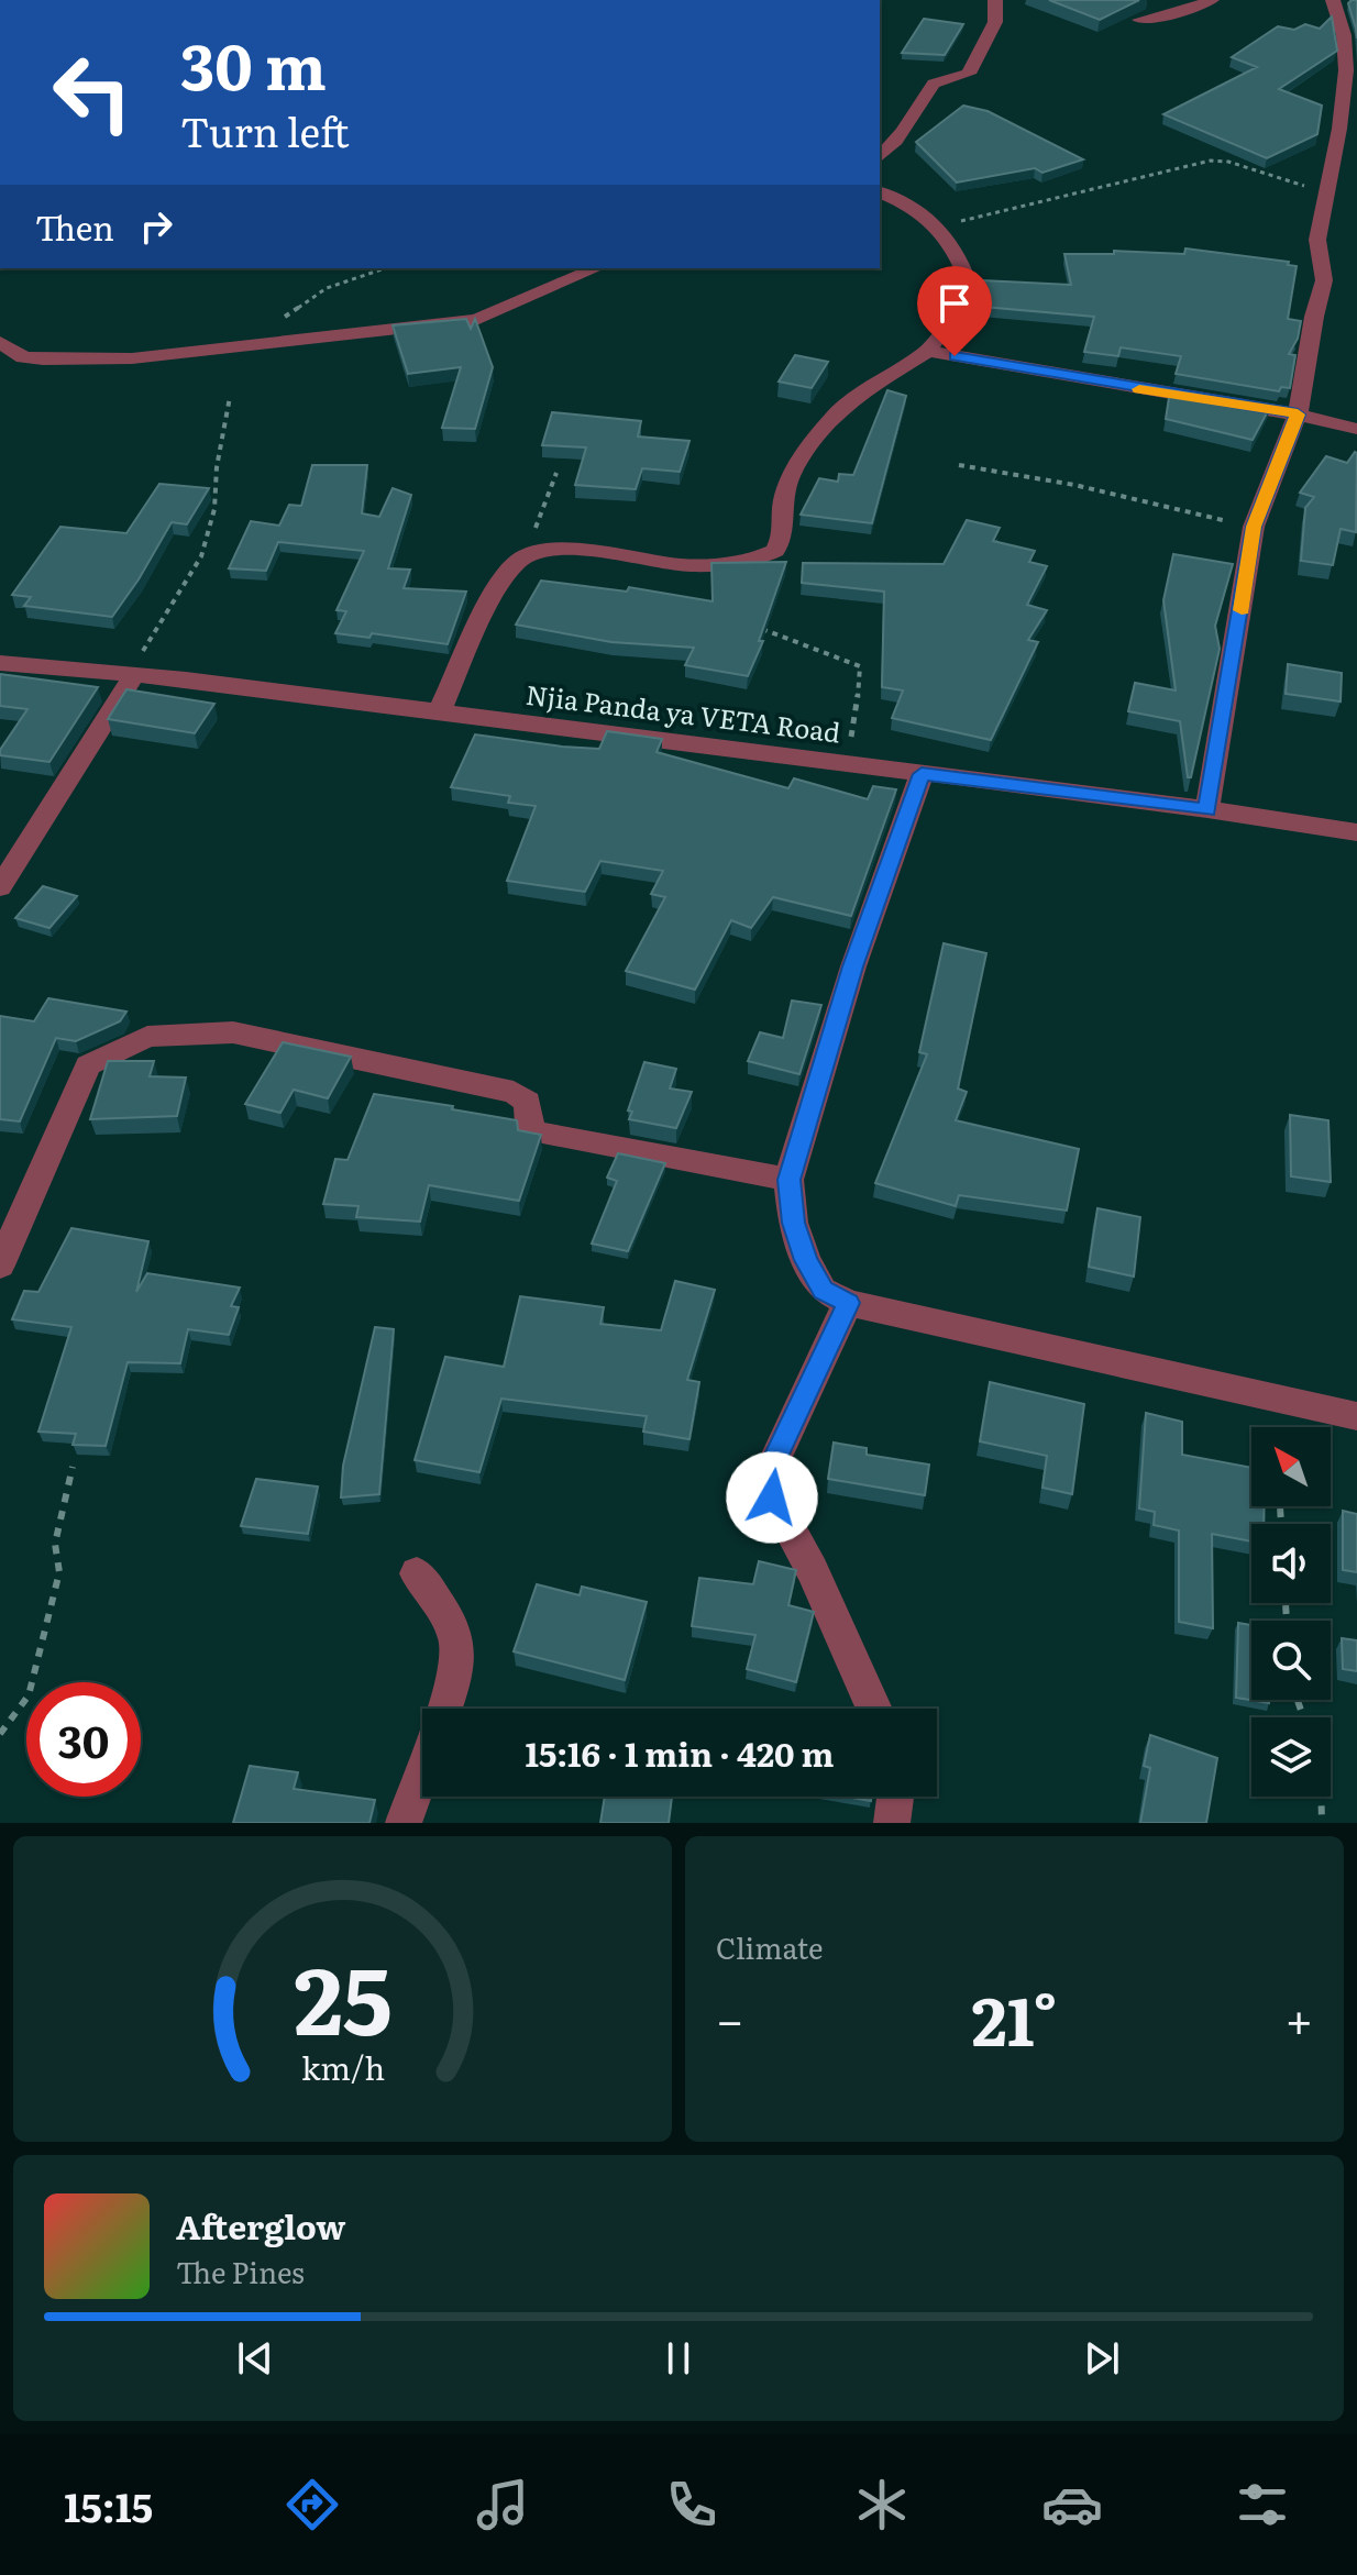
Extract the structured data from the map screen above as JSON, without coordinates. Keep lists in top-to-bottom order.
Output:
{
  "streets": {
    "street": ["Njia Panda ya VETA Road"]
  },
  "north": "top left",
  "page": {
    "turn": ["30 m", "Turn left"],
    "then": "Then",
    "limit": "30",
    "trip": "15:16 · 1 min · 420 m",
    "tile": "Climate",
    "heat": ["−", "21°", "+"],
    "song": ["Afterglow", "The Pines"],
    "tabs": "15:15",
    "gauge": ["25", "km/h"]
  }
}
